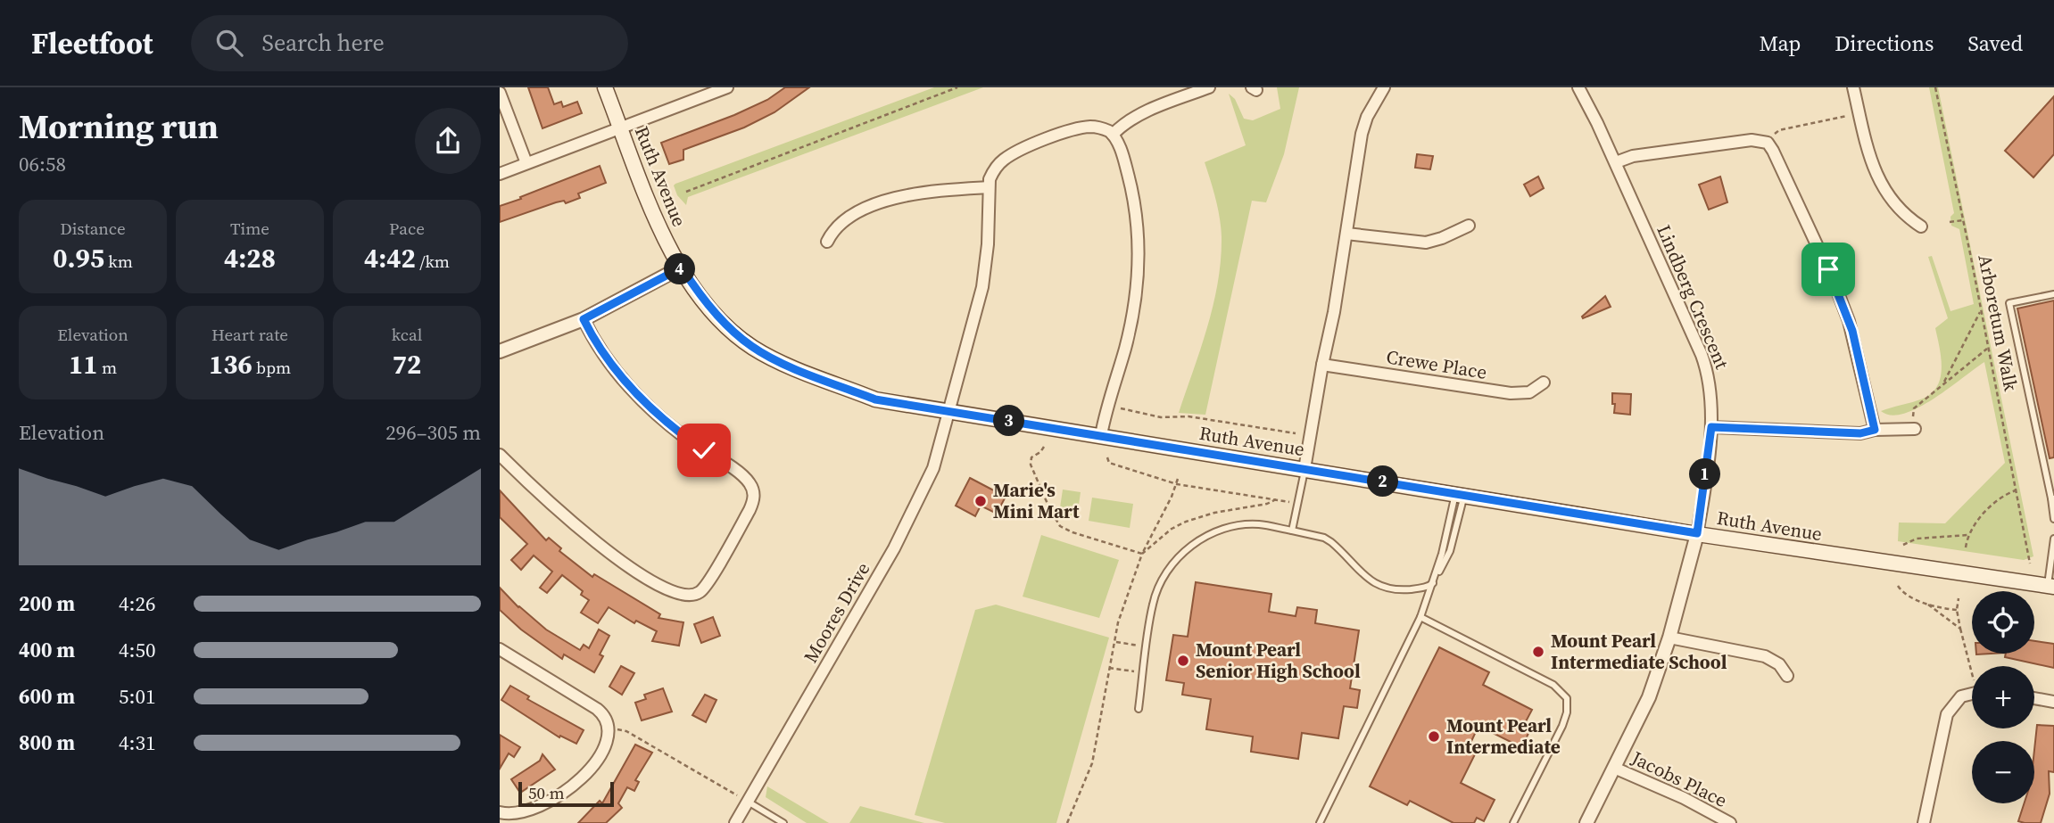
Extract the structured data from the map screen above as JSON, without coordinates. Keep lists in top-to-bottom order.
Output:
{
  "streets": {
    "main road": ["Ruth Avenue"],
    "street": [
      "Lindberg Crescent",
      "Crewe Place",
      "Moores Drive",
      "Jacobs Place"
    ],
    "path": ["Arboretum Walk"]
  },
  "crossings": [
    ["Ruth Avenue", "Lindberg Crescent"],
    ["Ruth Avenue", "Moores Drive"]
  ],
  "places": [
    "Marie's Mini Mart",
    "Mount Pearl Intermediate School",
    "Mount Pearl Senior High School",
    "Mount Pearl Intermediate"
  ],
  "scale_bar": "50 m",
  "page": {
    "header": "Fleetfoot",
    "search": "Search here",
    "nav": ["Map", "Directions", "Saved"],
    "heading": ["Morning run", "06:58"],
    "stats": [
      ["Distance", "0.95 km"],
      ["Time", "4:28"],
      ["Pace", "4:42 /km"],
      ["Elevation", "11 m"],
      ["Heart rate", "136 bpm"],
      ["kcal", "72"]
    ],
    "pins": [
      "4",
      "3",
      "1",
      "2"
    ],
    "chart": ["Elevation", "296–305 m"],
    "list": [
      {
        "name": "200 m",
        "note": "4:26"
      },
      {
        "name": "400 m",
        "note": "4:50"
      },
      {
        "name": "600 m",
        "note": "5:01"
      },
      {
        "name": "800 m",
        "note": "4:31"
      }
    ],
    "map_buttons": ["+", "−"],
    "scale": "50 m"
  }
}
